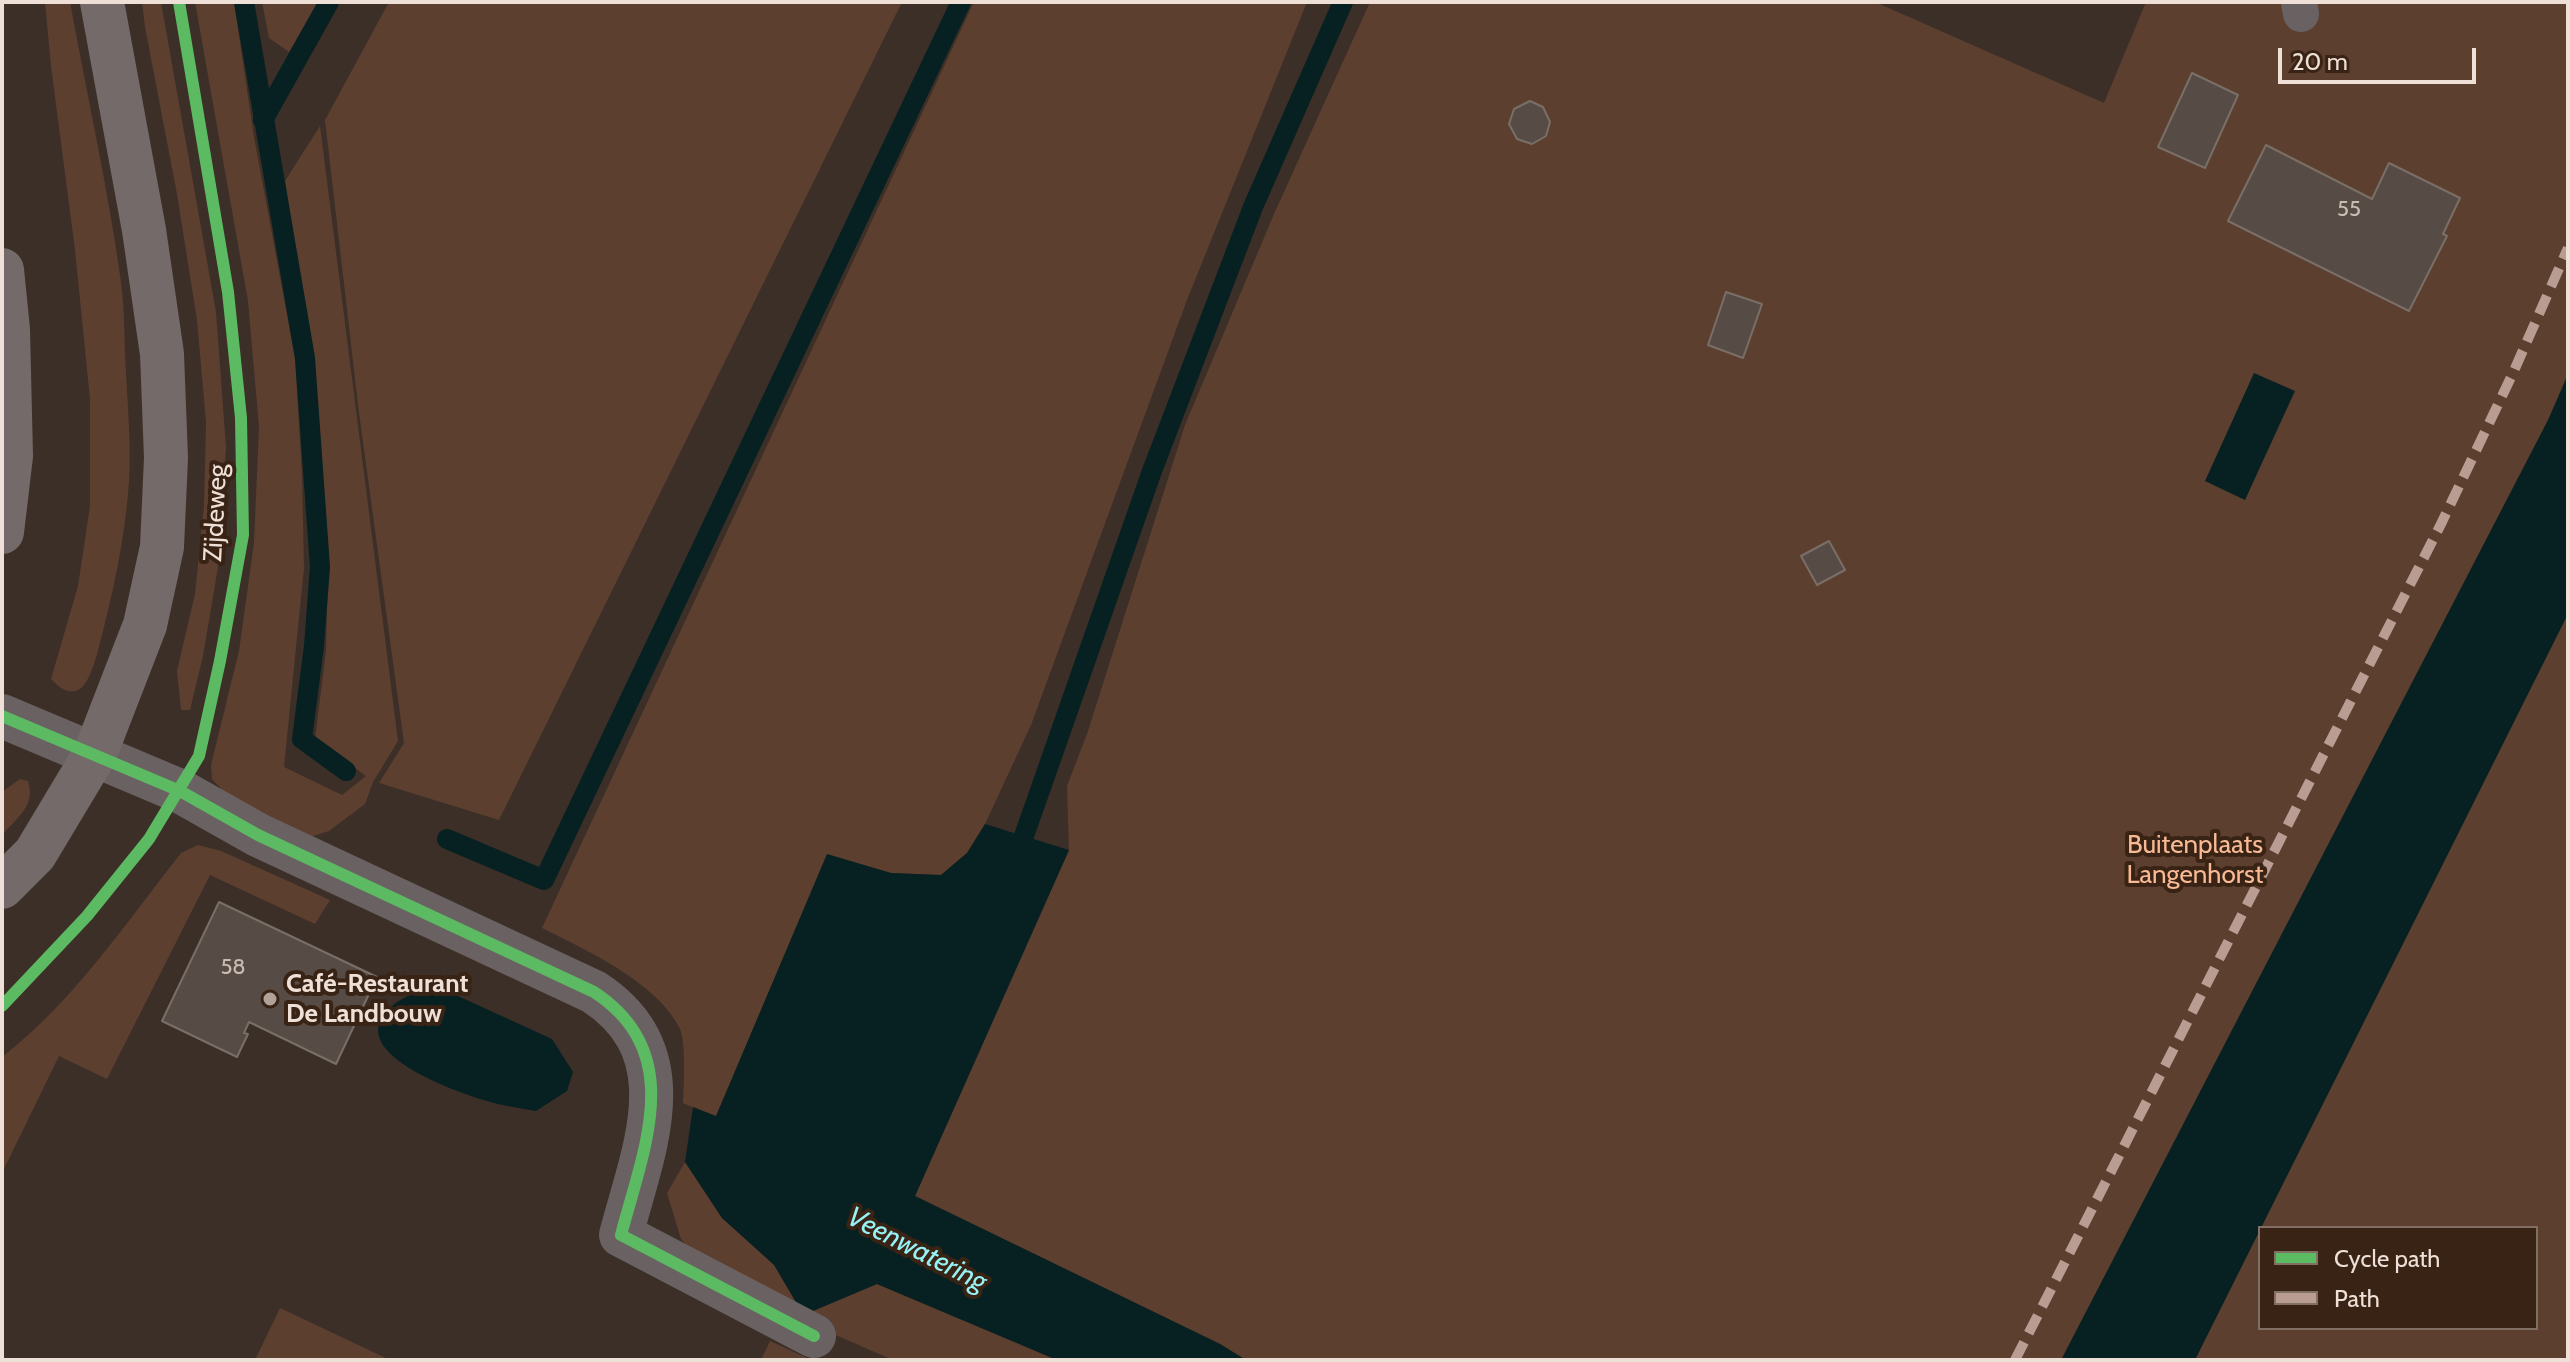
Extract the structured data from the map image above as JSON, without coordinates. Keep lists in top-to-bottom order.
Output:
{
  "streets": {
    "main road": ["Zijdeweg"]
  },
  "water": ["Veenwatering"],
  "parks": ["Buitenplaats Langenhorst"],
  "places": ["Café-Restaurant De Landbouw"],
  "house_numbers": ["55", "58"],
  "legend": ["Cycle path", "Path"],
  "scale_bar": "20 m"
}
